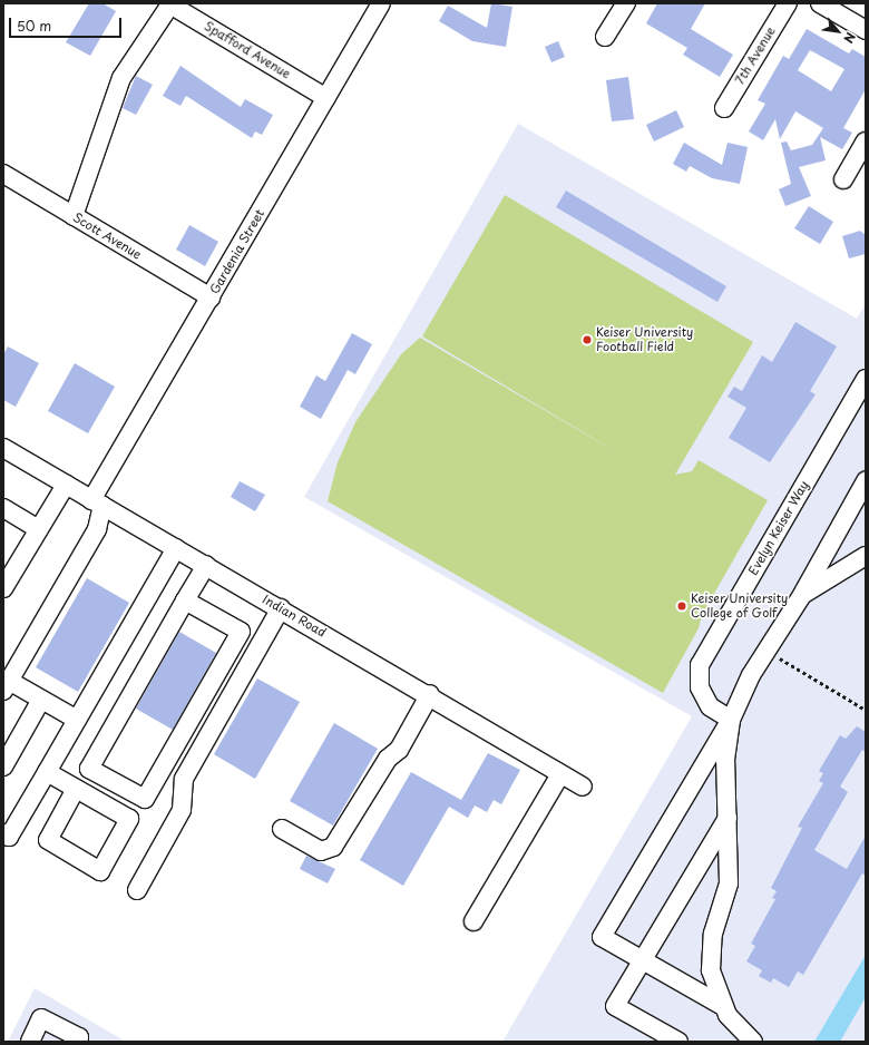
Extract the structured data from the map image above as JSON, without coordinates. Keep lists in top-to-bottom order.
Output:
{
  "streets": {
    "street": [
      "Spafford Avenue",
      "7th Avenue",
      "Scott Avenue",
      "Gardenia Street",
      "Evelyn Keiser Way",
      "Indian Road"
    ]
  },
  "crossings": [
    ["Spafford Avenue", "Gardenia Street"],
    ["Scott Avenue", "Gardenia Street"],
    ["Gardenia Street", "Indian Road"]
  ],
  "places": ["Keiser University Football Field", "Keiser University College of Golf"],
  "scale_bar": "50 m",
  "north": "bottom right"
}
